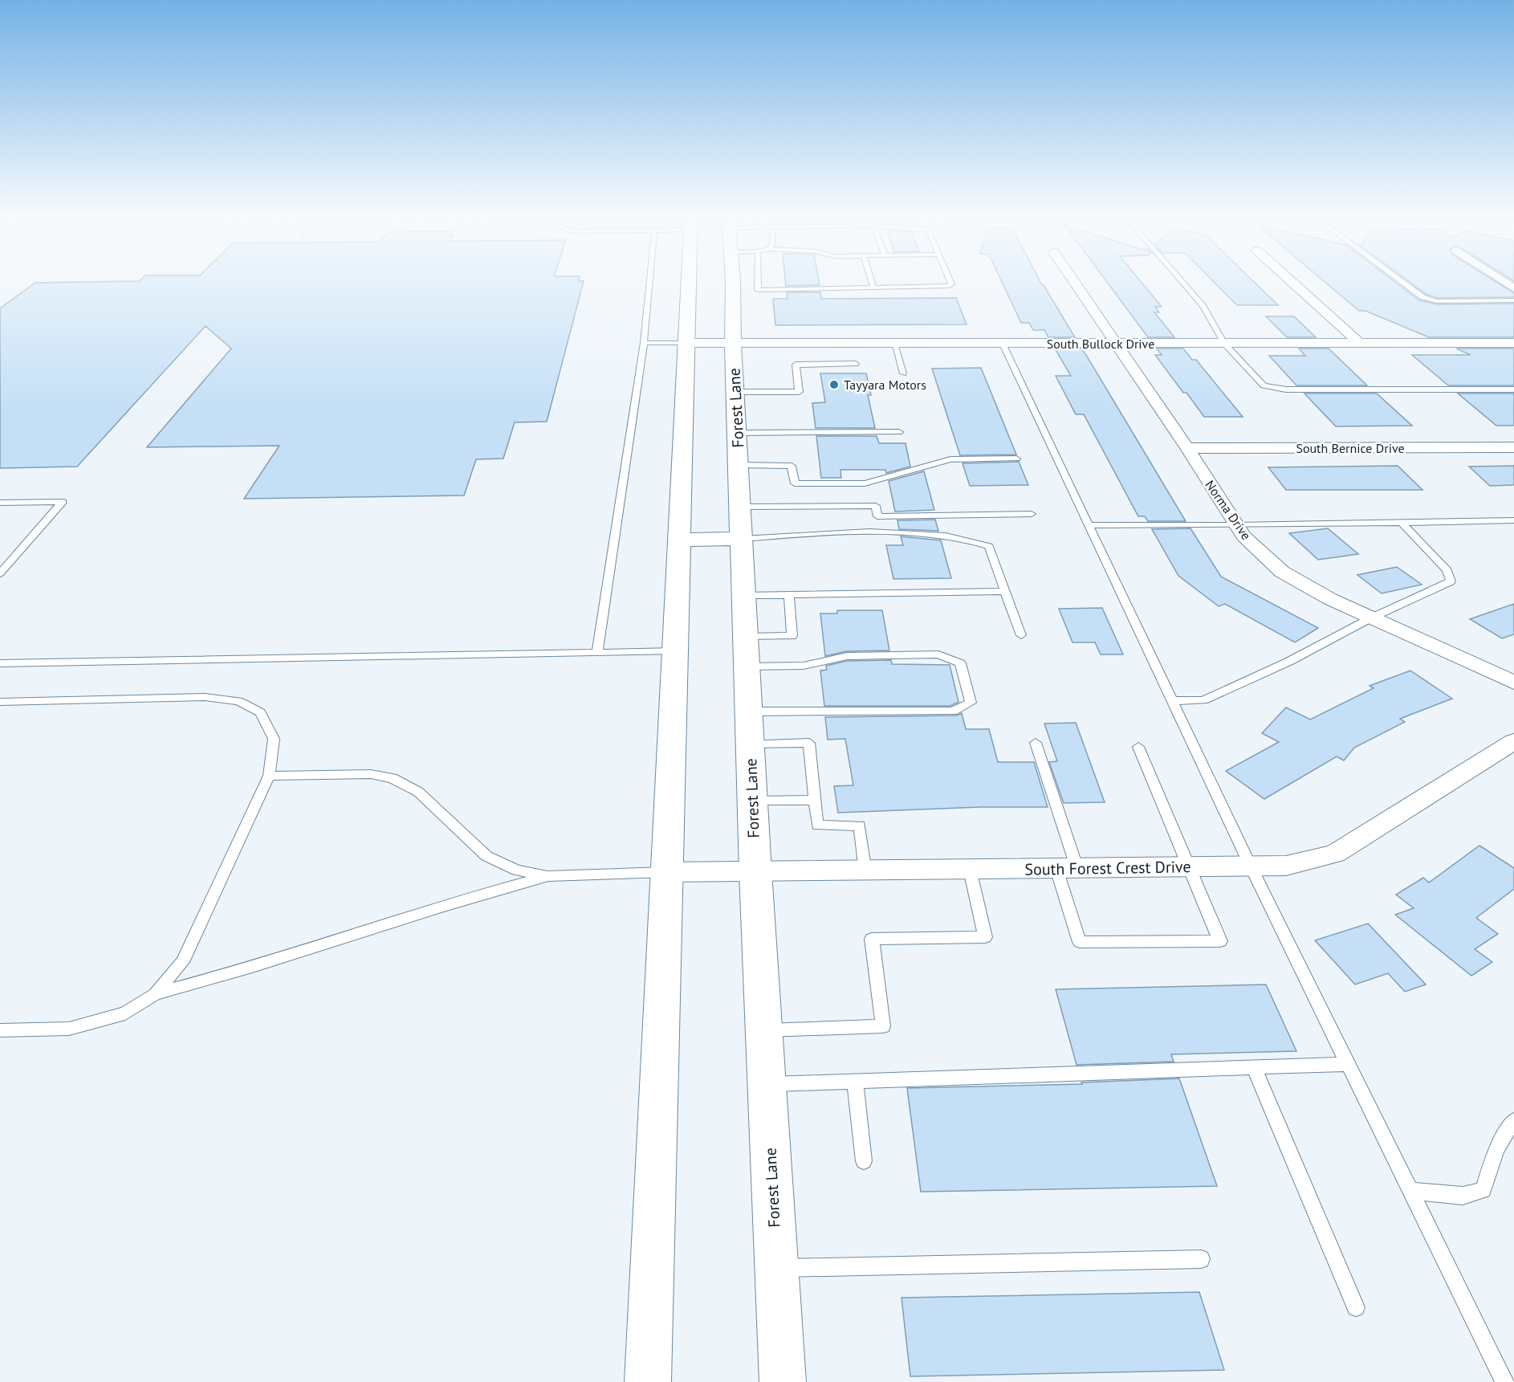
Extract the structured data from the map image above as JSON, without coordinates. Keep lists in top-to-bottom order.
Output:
{
  "streets": {
    "main road": ["Forest Lane"],
    "street": [
      "South Bullock Drive",
      "South Bernice Drive",
      "Norma Drive",
      "South Forest Crest Drive"
    ]
  },
  "crossings": [
    ["South Bullock Drive", "Forest Lane"],
    ["South Bullock Drive", "Norma Drive"],
    ["Forest Lane", "South Forest Crest Drive"],
    ["South Bernice Drive", "Norma Drive"]
  ],
  "places": ["Tayyara Motors"]
}
